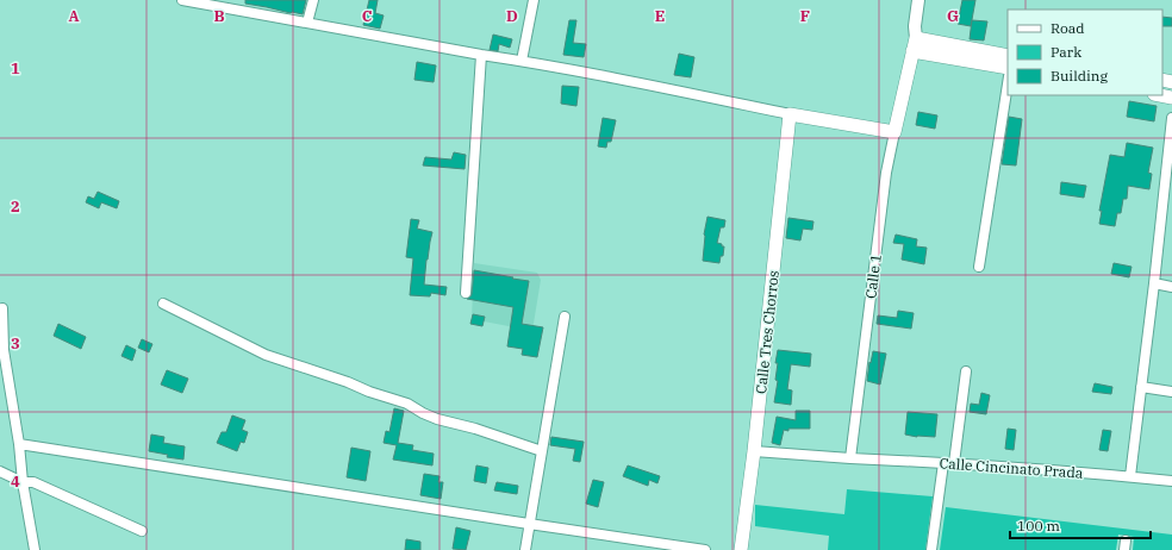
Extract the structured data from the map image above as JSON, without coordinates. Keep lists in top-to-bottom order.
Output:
{
  "streets": {
    "main road": ["Calle 1", "Calle Tres Chorros"],
    "street": ["Calle Cincinato Prada"]
  },
  "crossings": [
    ["Calle 1", "Calle Cincinato Prada"]
  ],
  "legend": ["Road", "Park", "Building"],
  "scale_bar": "100 m",
  "grid": {
    "columns": [
      "A",
      "B",
      "C",
      "D",
      "E",
      "F",
      "G"
    ],
    "rows": [
      "1",
      "2",
      "3",
      "4"
    ]
  }
}
